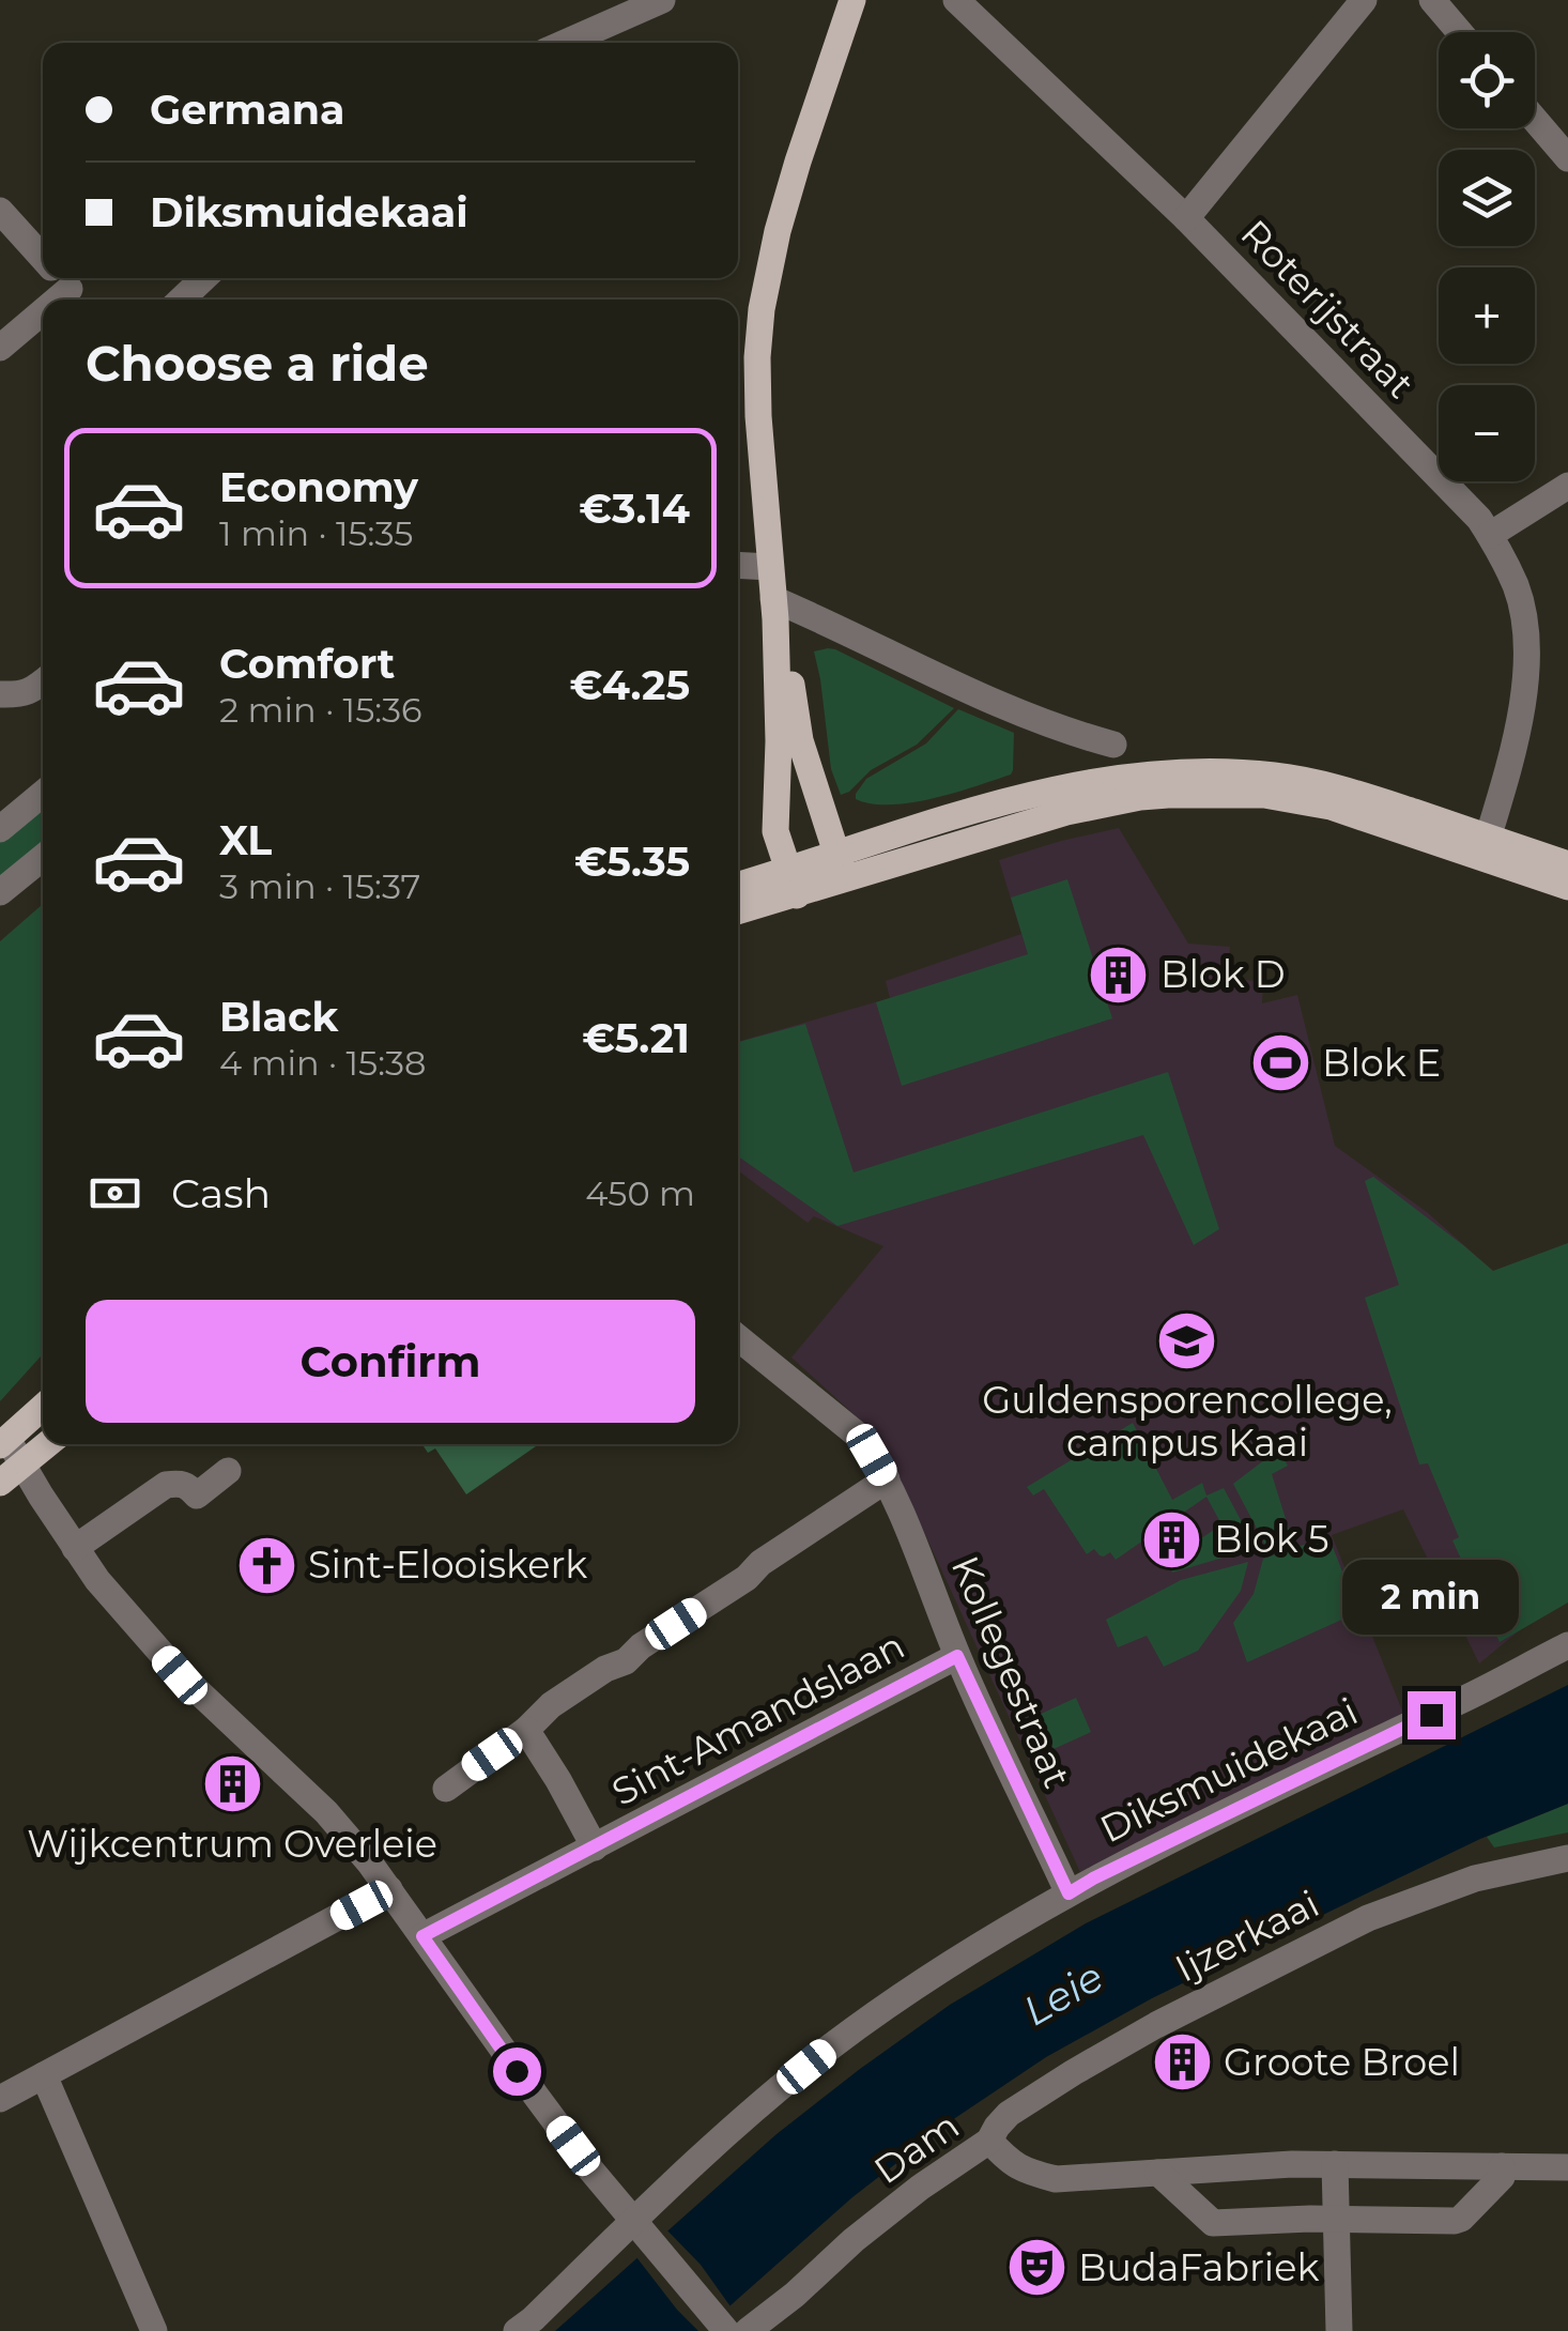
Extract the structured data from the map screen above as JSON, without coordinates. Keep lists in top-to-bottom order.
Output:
{
  "streets": {
    "street": [
      "Roterijstraat",
      "Kollegestraat",
      "Sint-Amandslaan",
      "Diksmuidekaai",
      "Ijzerkaai",
      "Dam"
    ]
  },
  "crossings": [
    ["Kollegestraat", "Sint-Amandslaan"],
    ["Kollegestraat", "Diksmuidekaai"],
    ["Ijzerkaai", "Dam"]
  ],
  "water": ["Leie"],
  "places": {
    "building": [
      "Blok D",
      "Blok 5",
      "Wijkcentrum Overleie",
      "Groote Broel"
    ],
    "sports": ["Blok E"],
    "school or university": ["Guldensporencollege, campus Kaai"],
    "church": ["Sint-Elooiskerk"],
    "theatre": ["BudaFabriek"]
  },
  "page": {
    "map_buttons": ["+", "−"],
    "banner": ["Germana", "Diksmuidekaai"],
    "heading": "Choose a ride",
    "list": [
      {
        "name": "Economy",
        "note": "1 min · 15:35",
        "value": "€3.14"
      },
      {
        "name": "Comfort",
        "note": "2 min · 15:36",
        "value": "€4.25"
      },
      {
        "name": "XL",
        "note": "3 min · 15:37",
        "value": "€5.35"
      },
      {
        "name": "Black",
        "note": "4 min · 15:38",
        "value": "€5.21"
      }
    ],
    "pay": ["Cash", "450 m"],
    "buttons": "Confirm",
    "bubble": "2 min"
  }
}
